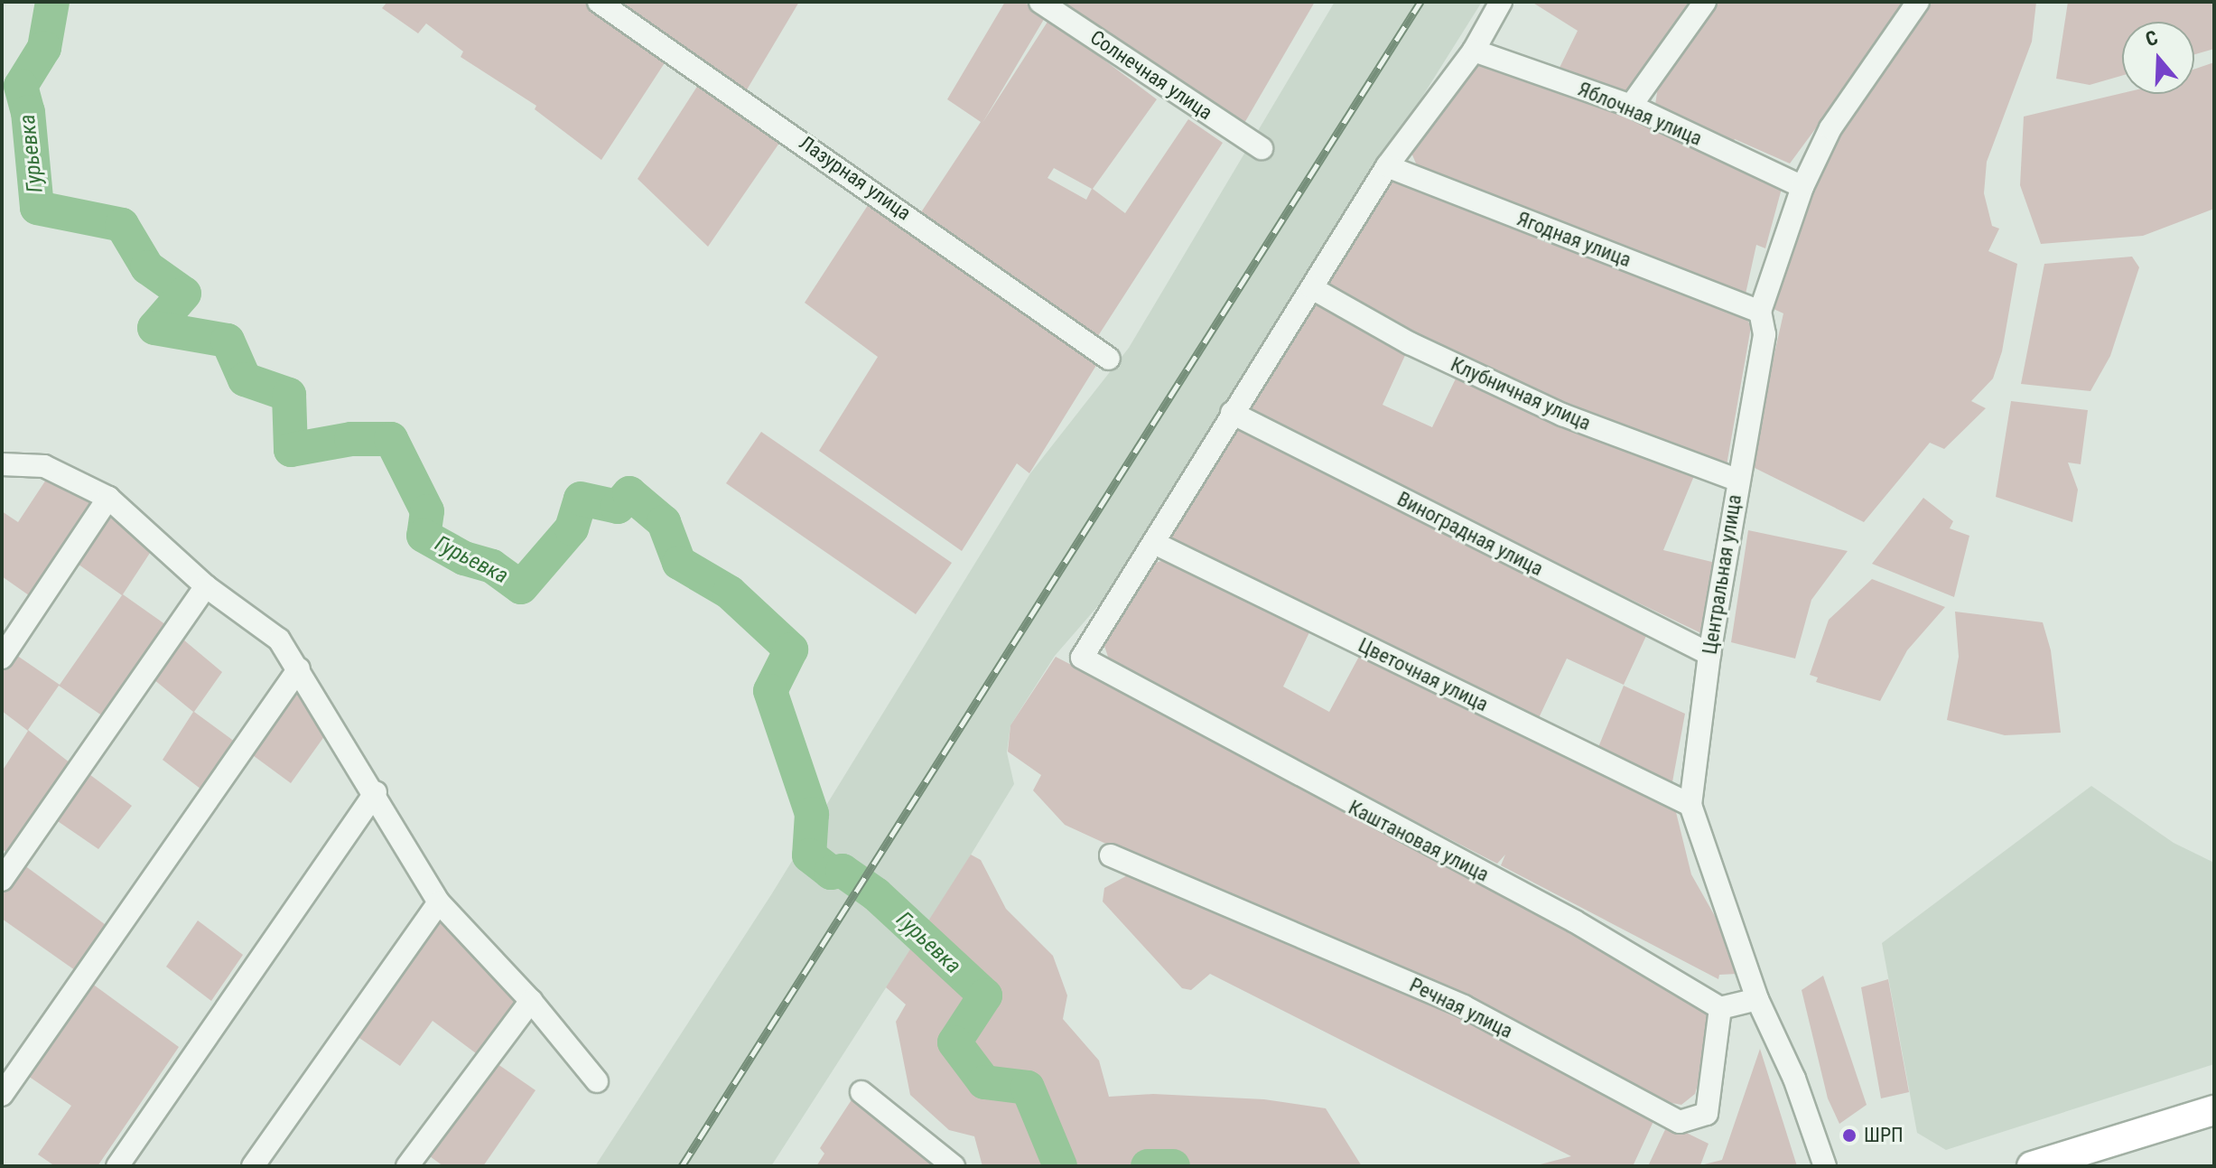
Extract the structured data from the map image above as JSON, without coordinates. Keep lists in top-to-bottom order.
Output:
{
  "streets": {
    "street": [
      "Солнечная улица",
      "Яблочная улица",
      "Лазурная улица",
      "Ягодная улица",
      "Клубничная улица",
      "Виноградная улица",
      "Центральная улица",
      "Цветочная улица",
      "Каштановая улица",
      "Речная улица"
    ]
  },
  "crossings": [
    ["Яблочная улица", "Центральная улица"],
    ["Ягодная улица", "Центральная улица"],
    ["Клубничная улица", "Центральная улица"],
    ["Виноградная улица", "Центральная улица"],
    ["Центральная улица", "Цветочная улица"],
    ["Цветочная улица", "Каштановая улица"],
    ["Каштановая улица", "Речная улица"]
  ],
  "water": ["Гурьевка"],
  "places": ["ШРП"],
  "north": "top"
}
